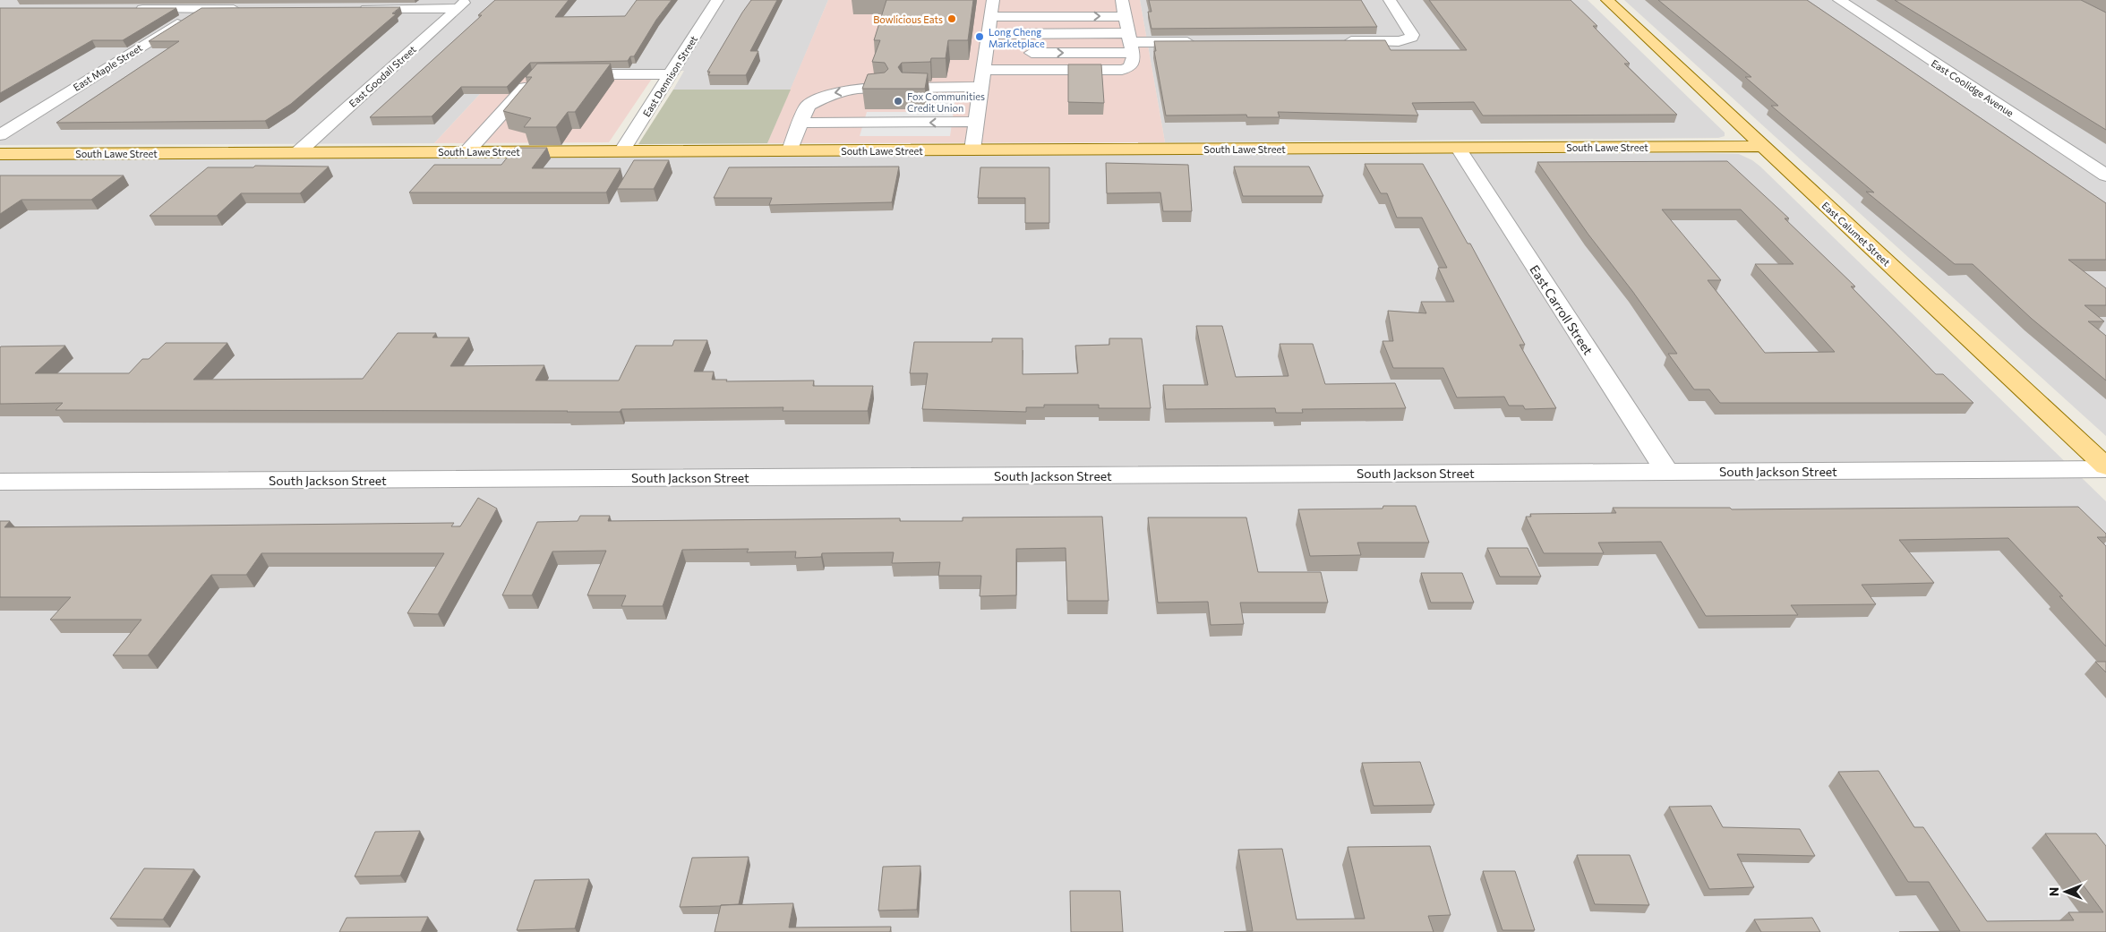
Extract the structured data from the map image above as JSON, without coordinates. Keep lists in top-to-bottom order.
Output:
{
  "streets": {
    "main road": ["South Lawe Street", "East Calumet Street"],
    "street": [
      "East Maple Street",
      "East Goodall Street",
      "East Dennison Street",
      "East Coolidge Avenue",
      "East Carroll Street",
      "South Jackson Street"
    ]
  },
  "crossings": [
    ["East Goodall Street", "South Lawe Street"],
    ["East Dennison Street", "South Lawe Street"],
    ["South Lawe Street", "East Calumet Street"],
    ["South Lawe Street", "East Carroll Street"],
    ["East Calumet Street", "South Jackson Street"],
    ["East Carroll Street", "South Jackson Street"]
  ],
  "places": ["Bowlicious Eats", "Long Cheng Marketplace", "Fox Communities Credit Union"],
  "north": "left"
}
